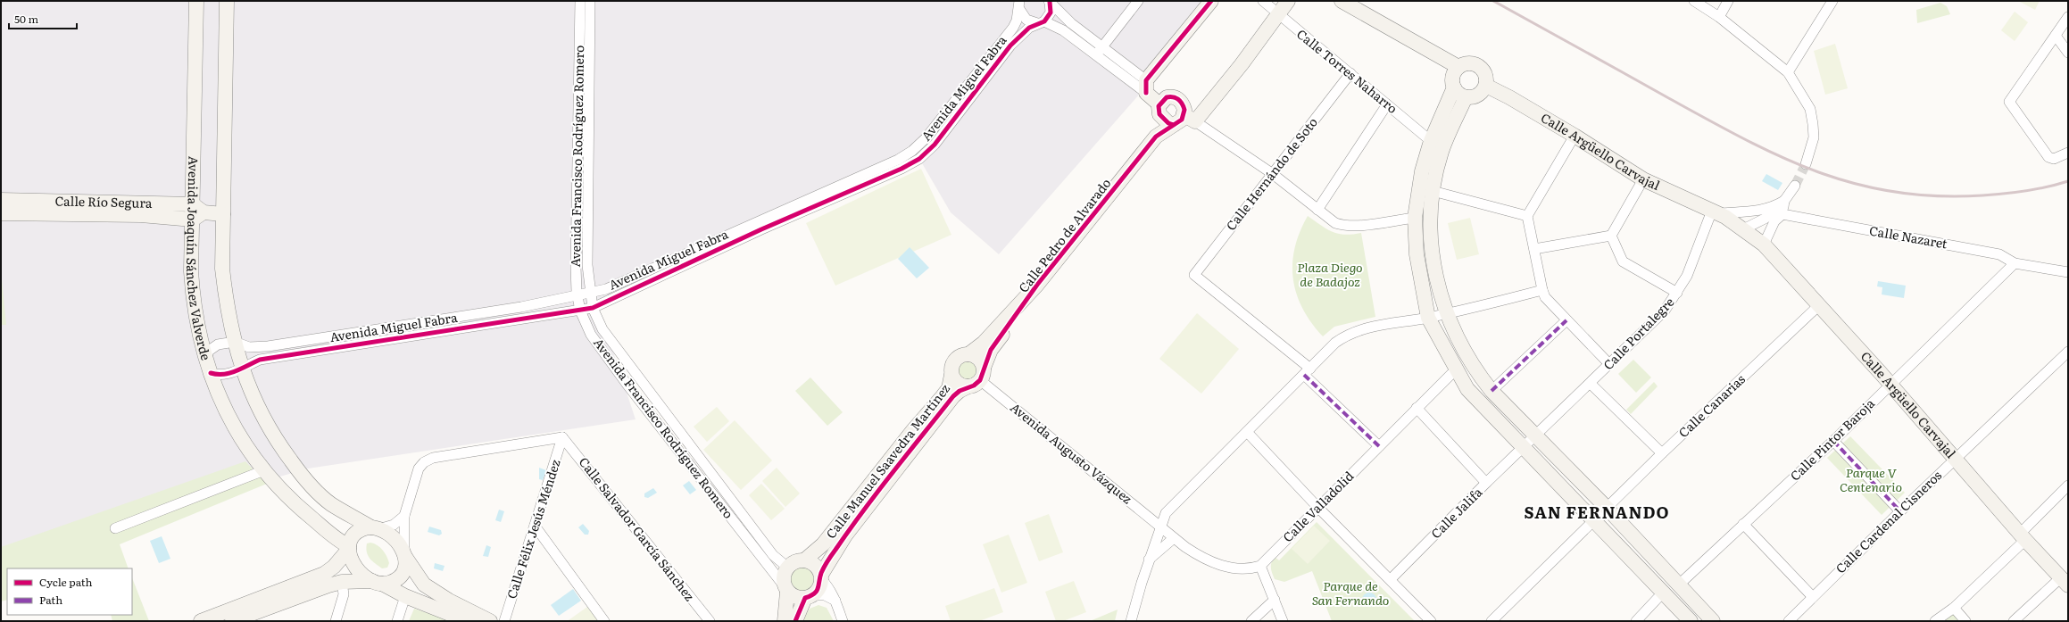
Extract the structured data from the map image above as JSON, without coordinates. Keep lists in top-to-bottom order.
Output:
{
  "streets": {
    "main road": [
      "Calle Argüello Carvajal",
      "Calle Río Segura",
      "Calle Pedro de Alvarado",
      "Avenida Joaquín Sánchez Valverde",
      "Calle Manuel Saavedra Martínez"
    ],
    "street": [
      "Calle Torres Naharro",
      "Avenida Miguel Fabra",
      "Avenida Francisco Rodríguez Romero",
      "Calle Hernándo de Soto",
      "Calle Nazaret",
      "Calle Portalegre",
      "Calle Canarias",
      "Calle Pintor Baroja",
      "Avenida Augusto Vázquez",
      "Calle Valladolid",
      "Calle Jalifa",
      "Calle Cardenal Cisneros",
      "Calle Félix Jesús Méndez",
      "Calle Salvador García Sánchez"
    ]
  },
  "crossings": [
    ["Calle Torres Naharro", "Calle Hernándo de Soto"],
    ["Calle Torres Naharro", "Calle Pedro de Alvarado"],
    ["Avenida Miguel Fabra", "Avenida Francisco Rodríguez Romero"],
    ["Avenida Miguel Fabra", "Avenida Joaquín Sánchez Valverde"],
    ["Calle Argüello Carvajal", "Calle Portalegre"],
    ["Calle Argüello Carvajal", "Calle Canarias"],
    ["Calle Argüello Carvajal", "Calle Pintor Baroja"],
    ["Calle Argüello Carvajal", "Calle Cardenal Cisneros"],
    ["Avenida Francisco Rodríguez Romero", "Calle Manuel Saavedra Martínez"],
    ["Calle Río Segura", "Avenida Joaquín Sánchez Valverde"],
    ["Calle Pedro de Alvarado", "Avenida Augusto Vázquez"],
    ["Calle Pedro de Alvarado", "Calle Manuel Saavedra Martínez"],
    ["Calle Nazaret", "Calle Pintor Baroja"],
    ["Calle Portalegre", "Calle Jalifa"],
    ["Avenida Augusto Vázquez", "Calle Manuel Saavedra Martínez"],
    ["Calle Félix Jesús Méndez", "Calle Salvador García Sánchez"]
  ],
  "districts": ["SAN FERNANDO"],
  "parks": ["Plaza Diego de Badajoz", "Parque V Centenario", "Parque de San Fernando"],
  "legend": ["Cycle path", "Path"],
  "scale_bar": "50 m"
}
